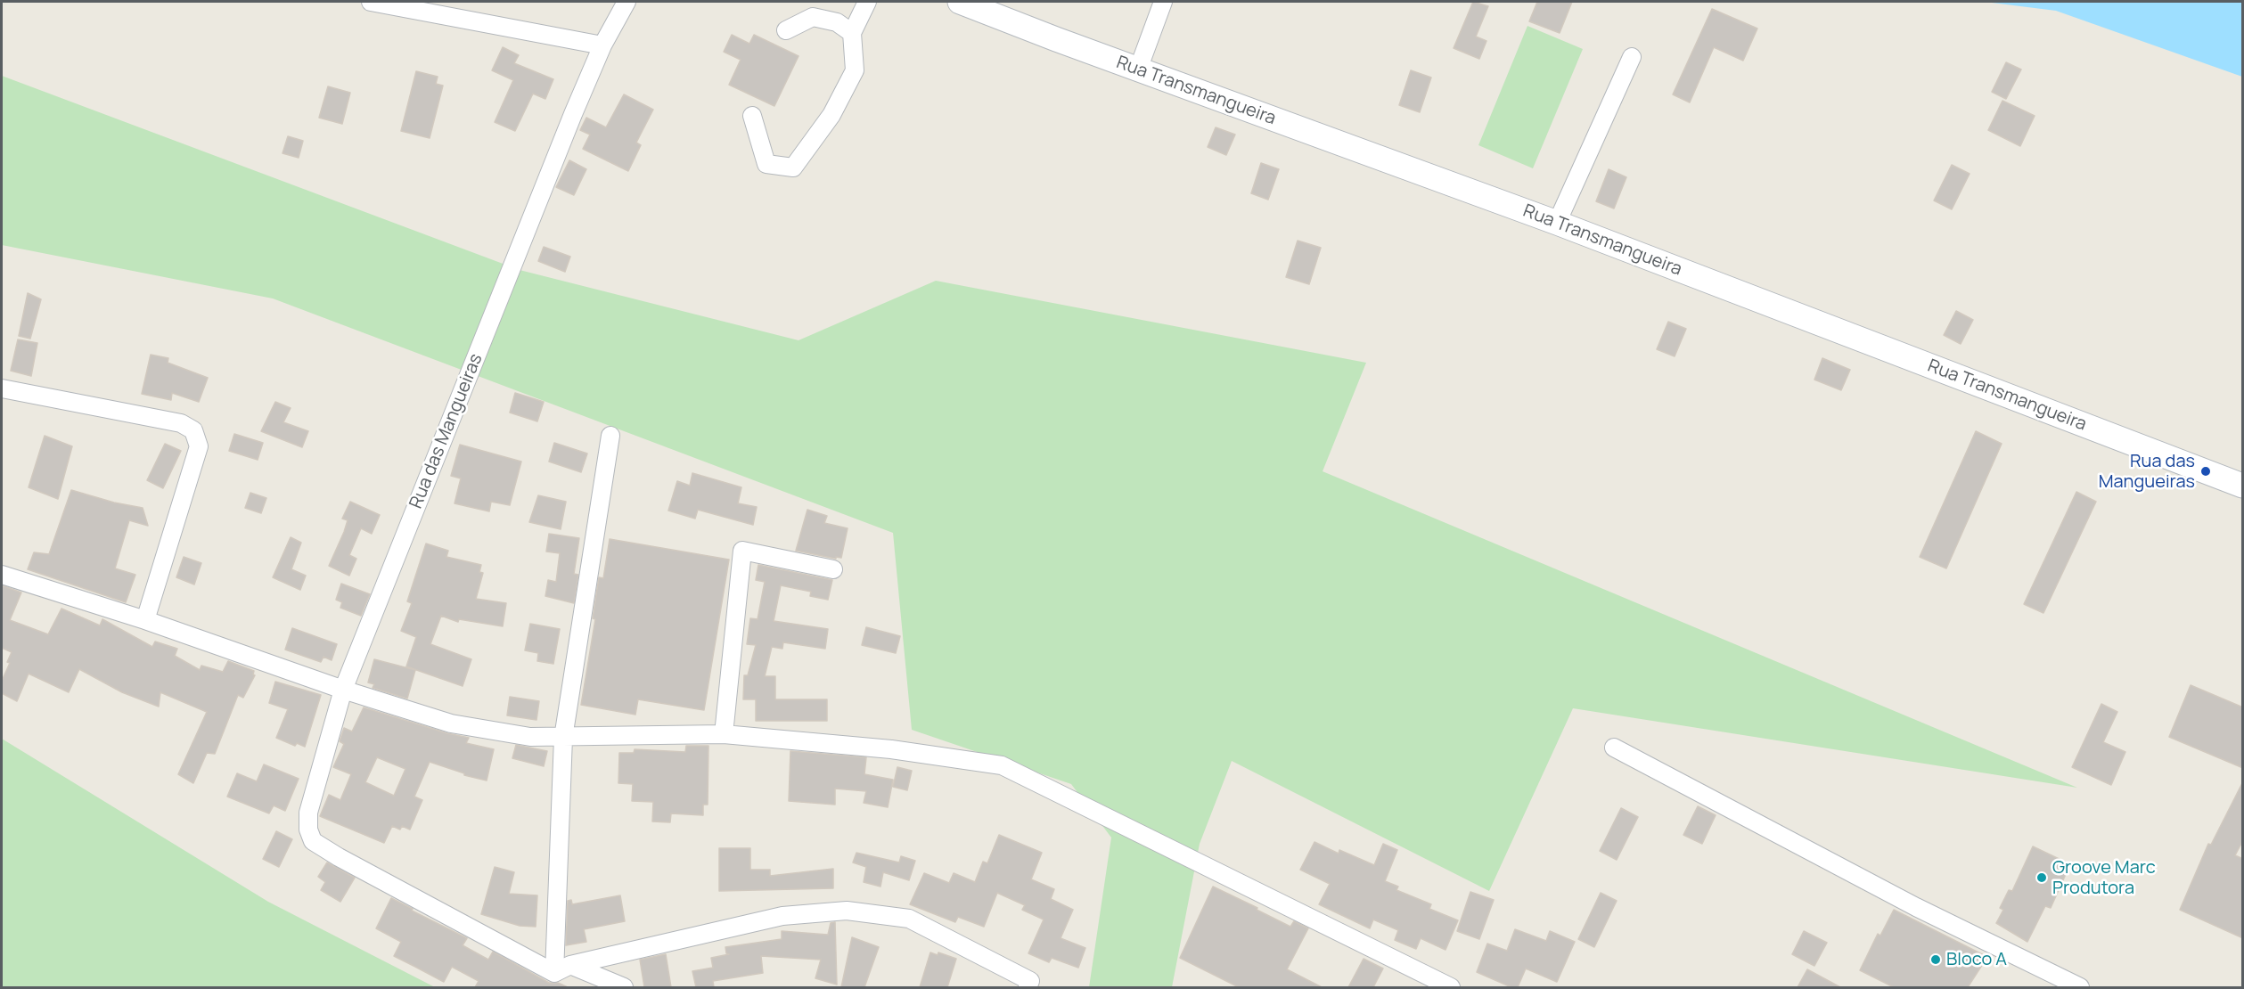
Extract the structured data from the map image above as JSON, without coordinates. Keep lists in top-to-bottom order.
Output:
{
  "streets": {
    "street": ["Rua Transmangueira", "Rua das Mangueiras"]
  },
  "places": ["Rua das Mangueiras", "Groove Marc Produtora", "Bloco A"]
}
